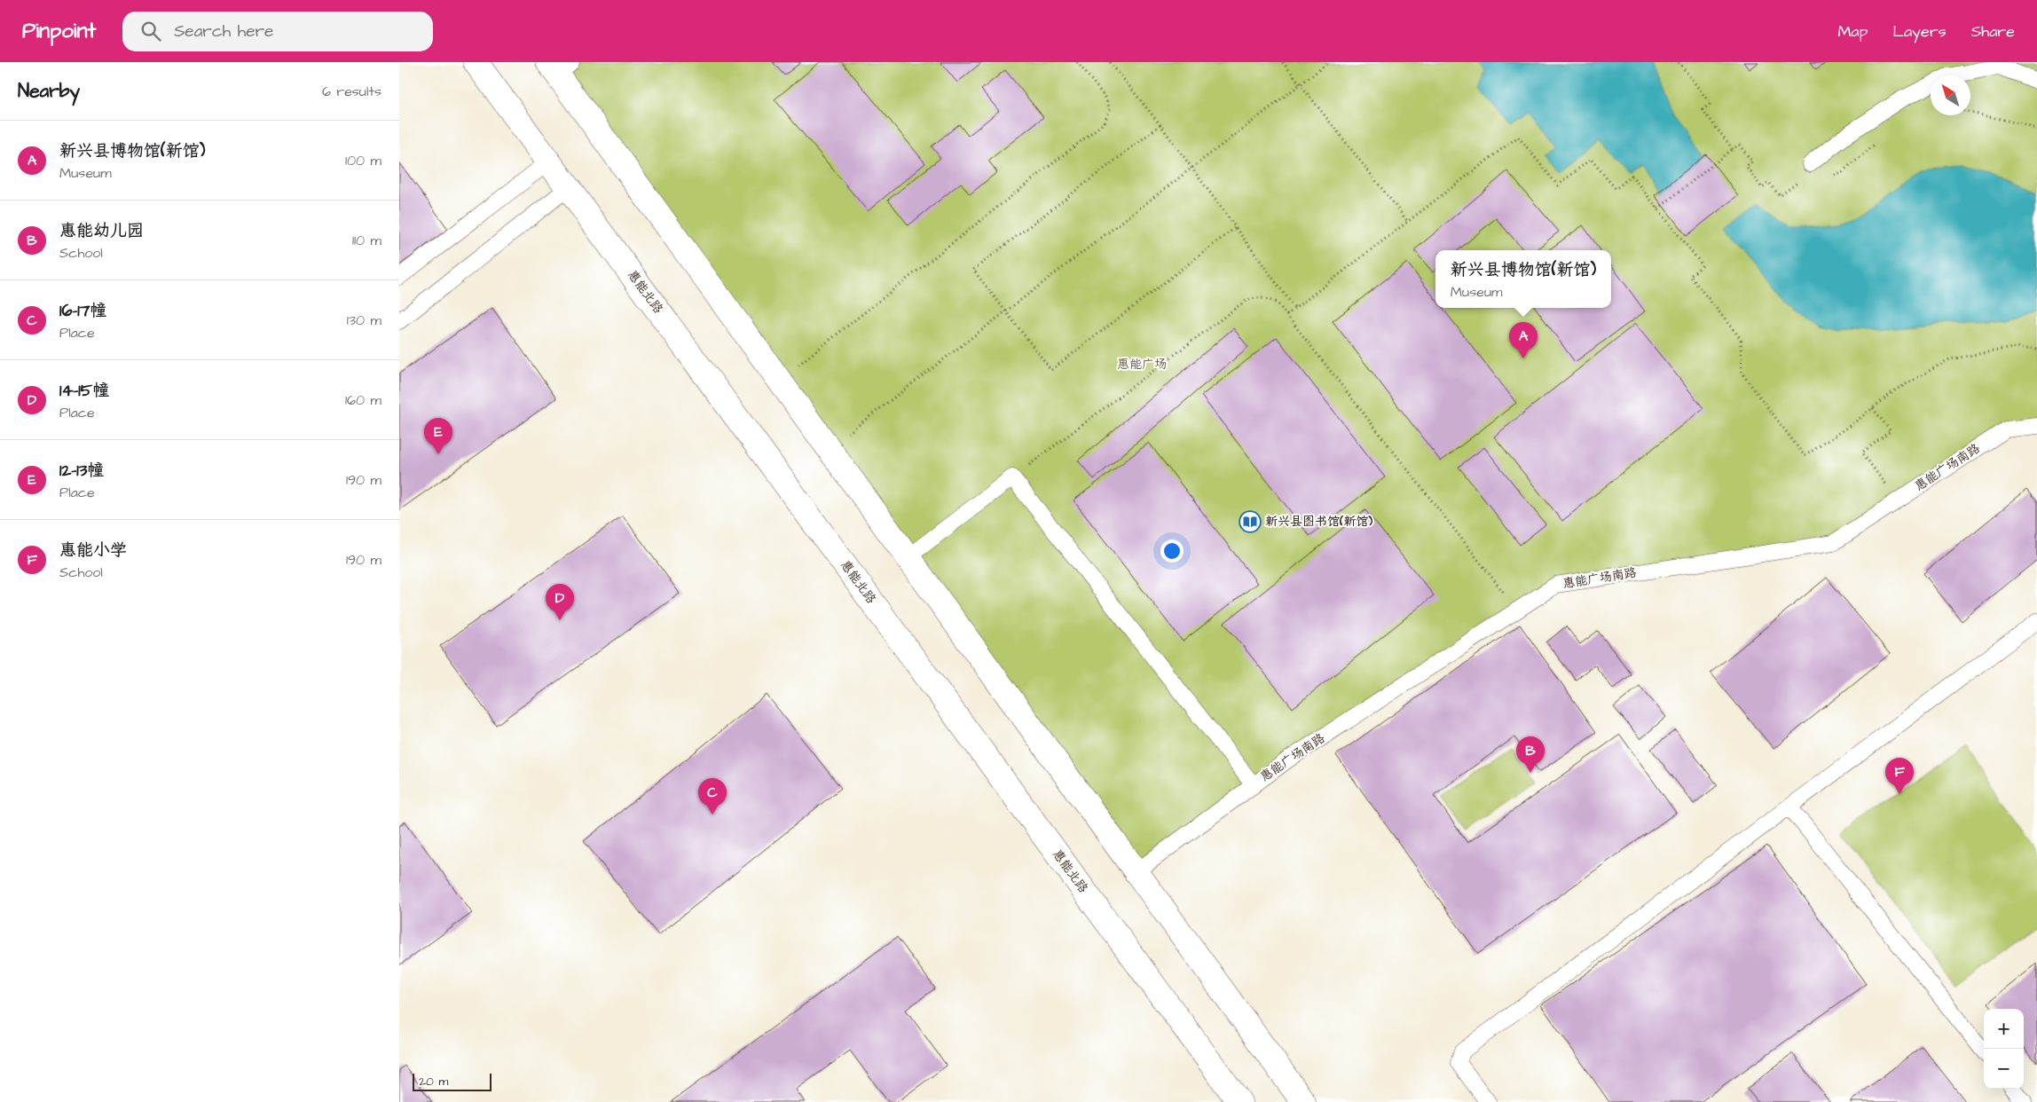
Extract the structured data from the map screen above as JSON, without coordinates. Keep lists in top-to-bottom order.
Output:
{
  "streets": {
    "street": ["惠能北路"],
    "lane": ["惠能广场南路"]
  },
  "parks": ["惠能广场"],
  "places": {
    "library": ["新兴县图书馆(新馆)"]
  },
  "scale_bar": "20 m",
  "north": "top left",
  "page": {
    "header": "Pinpoint",
    "search": "Search here",
    "nav": ["Map", "Layers", "Share"],
    "heading": ["Nearby", "6 results"],
    "list": [
      {
        "mark": "A",
        "name": "新兴县博物馆(新馆)",
        "note": "Museum",
        "value": "100 m"
      },
      {
        "mark": "B",
        "name": "惠能幼儿园",
        "note": "School",
        "value": "110 m"
      },
      {
        "mark": "C",
        "name": "16-17幢",
        "note": "Place",
        "value": "130 m"
      },
      {
        "mark": "D",
        "name": "14-15幢",
        "note": "Place",
        "value": "160 m"
      },
      {
        "mark": "E",
        "name": "12-13幢",
        "note": "Place",
        "value": "190 m"
      },
      {
        "mark": "F",
        "name": "惠能小学",
        "note": "School",
        "value": "190 m"
      }
    ],
    "popup": ["新兴县博物馆(新馆)", "Museum"],
    "pins": [
      "A",
      "E",
      "D",
      "B",
      "F",
      "C"
    ],
    "map_buttons": ["+", "−"],
    "scale": "20 m"
  }
}
